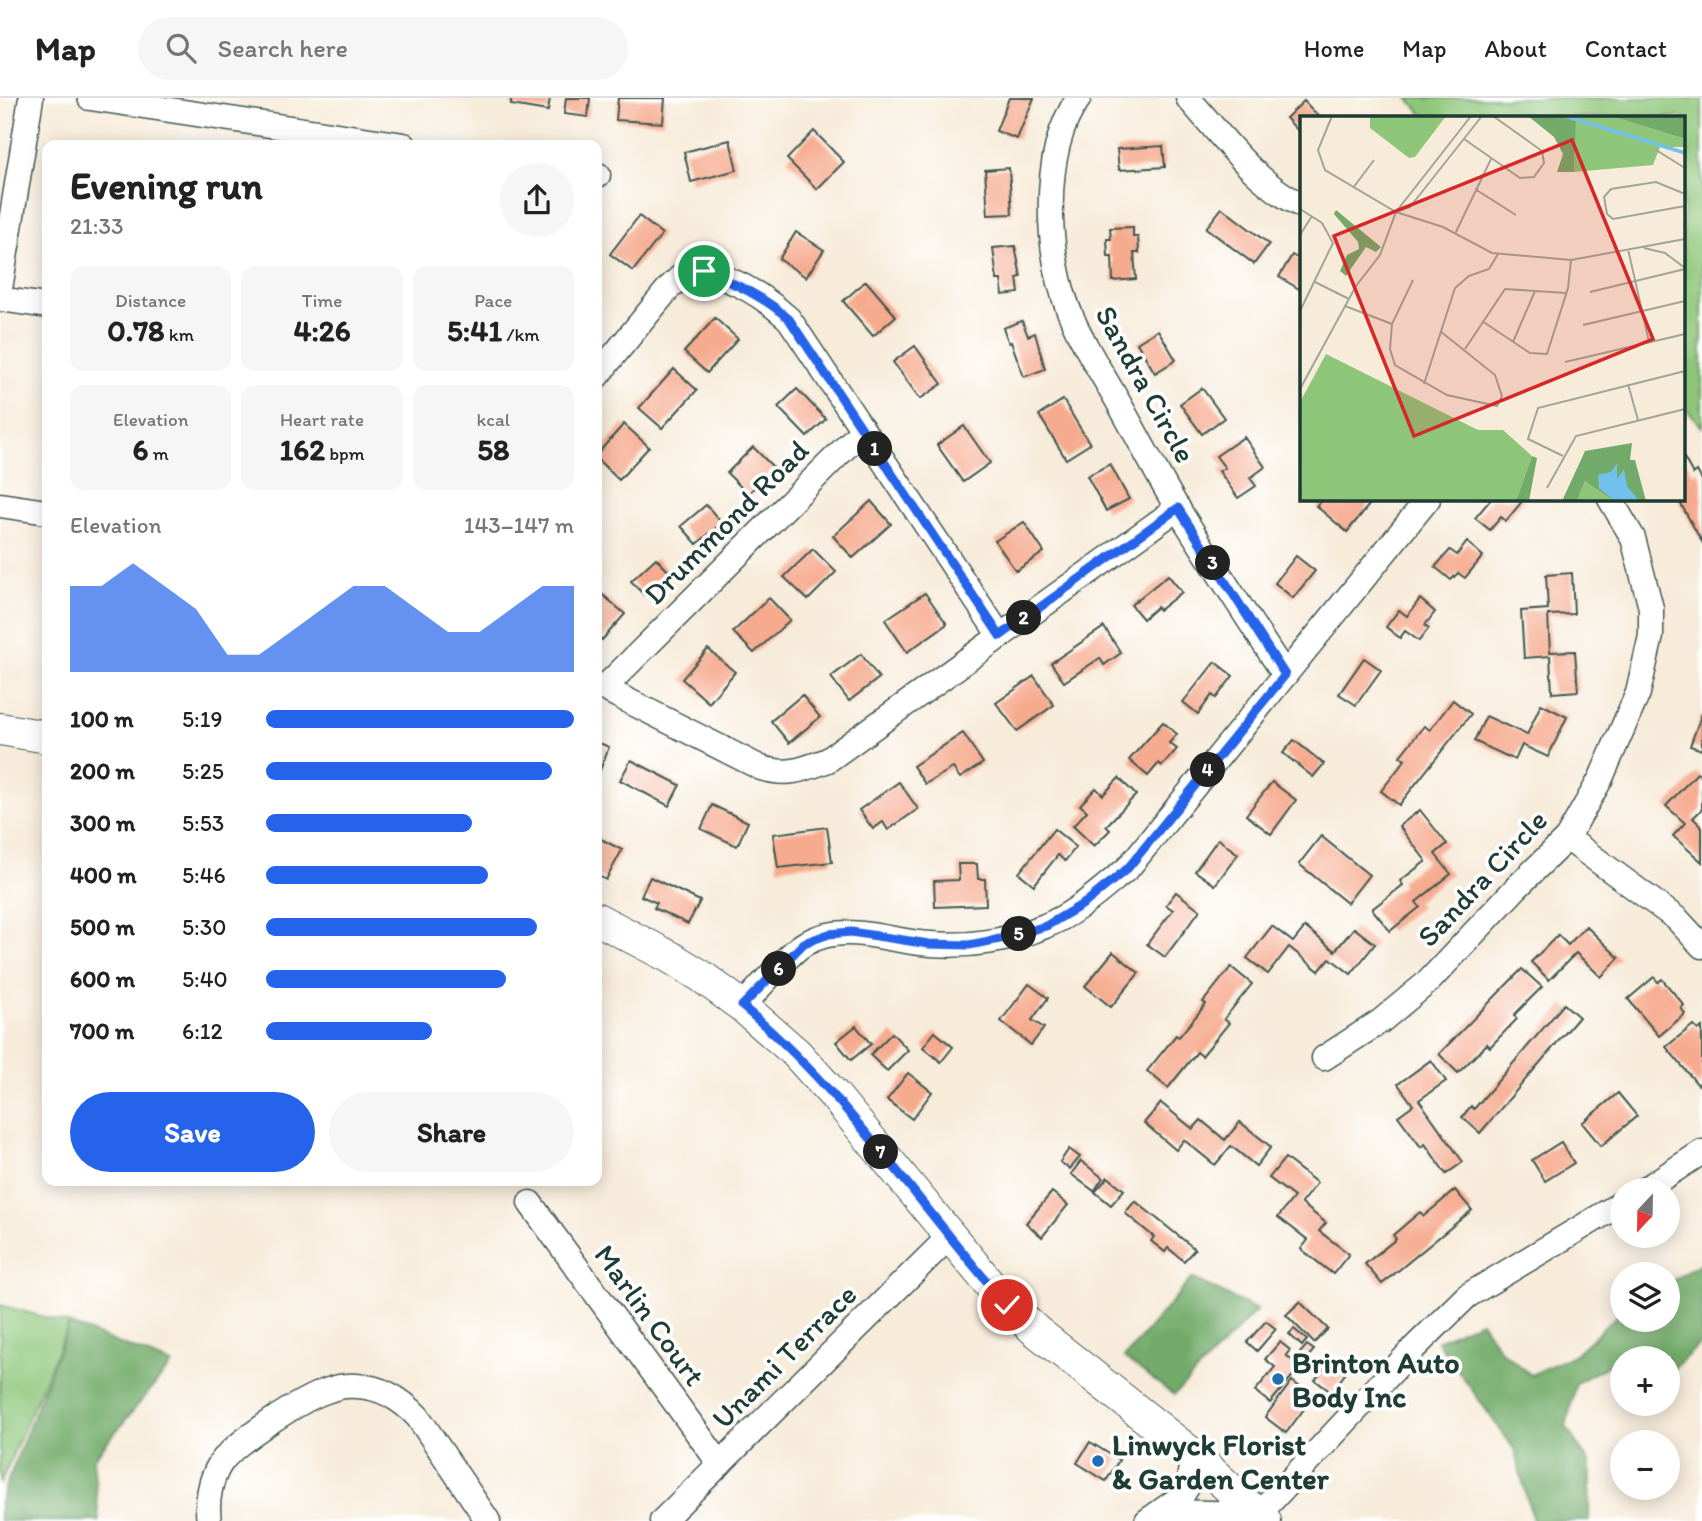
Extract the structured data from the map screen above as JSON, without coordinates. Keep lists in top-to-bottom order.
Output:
{
  "streets": {
    "street": [
      "Sandra Circle",
      "Drummond Road",
      "Marlin Court",
      "Unami Terrace"
    ]
  },
  "crossings": [
    ["Marlin Court", "Unami Terrace"]
  ],
  "places": ["Brinton Auto Body Inc", "Linwyck Florist & Garden Center"],
  "north": "bottom",
  "page": {
    "header": "Map",
    "search": "Search here",
    "nav": [
      "Home",
      "Map",
      "About",
      "Contact"
    ],
    "heading": ["Evening run", "21:33"],
    "stats": [
      ["Distance", "0.78 km"],
      ["Time", "4:26"],
      ["Pace", "5:41 /km"],
      ["Elevation", "6 m"],
      ["Heart rate", "162 bpm"],
      ["kcal", "58"]
    ],
    "pins": [
      "1",
      "3",
      "2",
      "4",
      "5",
      "6",
      "7"
    ],
    "chart": ["Elevation", "143–147 m"],
    "list": [
      {
        "name": "100 m",
        "note": "5:19"
      },
      {
        "name": "200 m",
        "note": "5:25"
      },
      {
        "name": "300 m",
        "note": "5:53"
      },
      {
        "name": "400 m",
        "note": "5:46"
      },
      {
        "name": "500 m",
        "note": "5:30"
      },
      {
        "name": "600 m",
        "note": "5:40"
      },
      {
        "name": "700 m",
        "note": "6:12"
      }
    ],
    "buttons": ["Save", "Share"],
    "map_buttons": ["+", "−"]
  }
}
